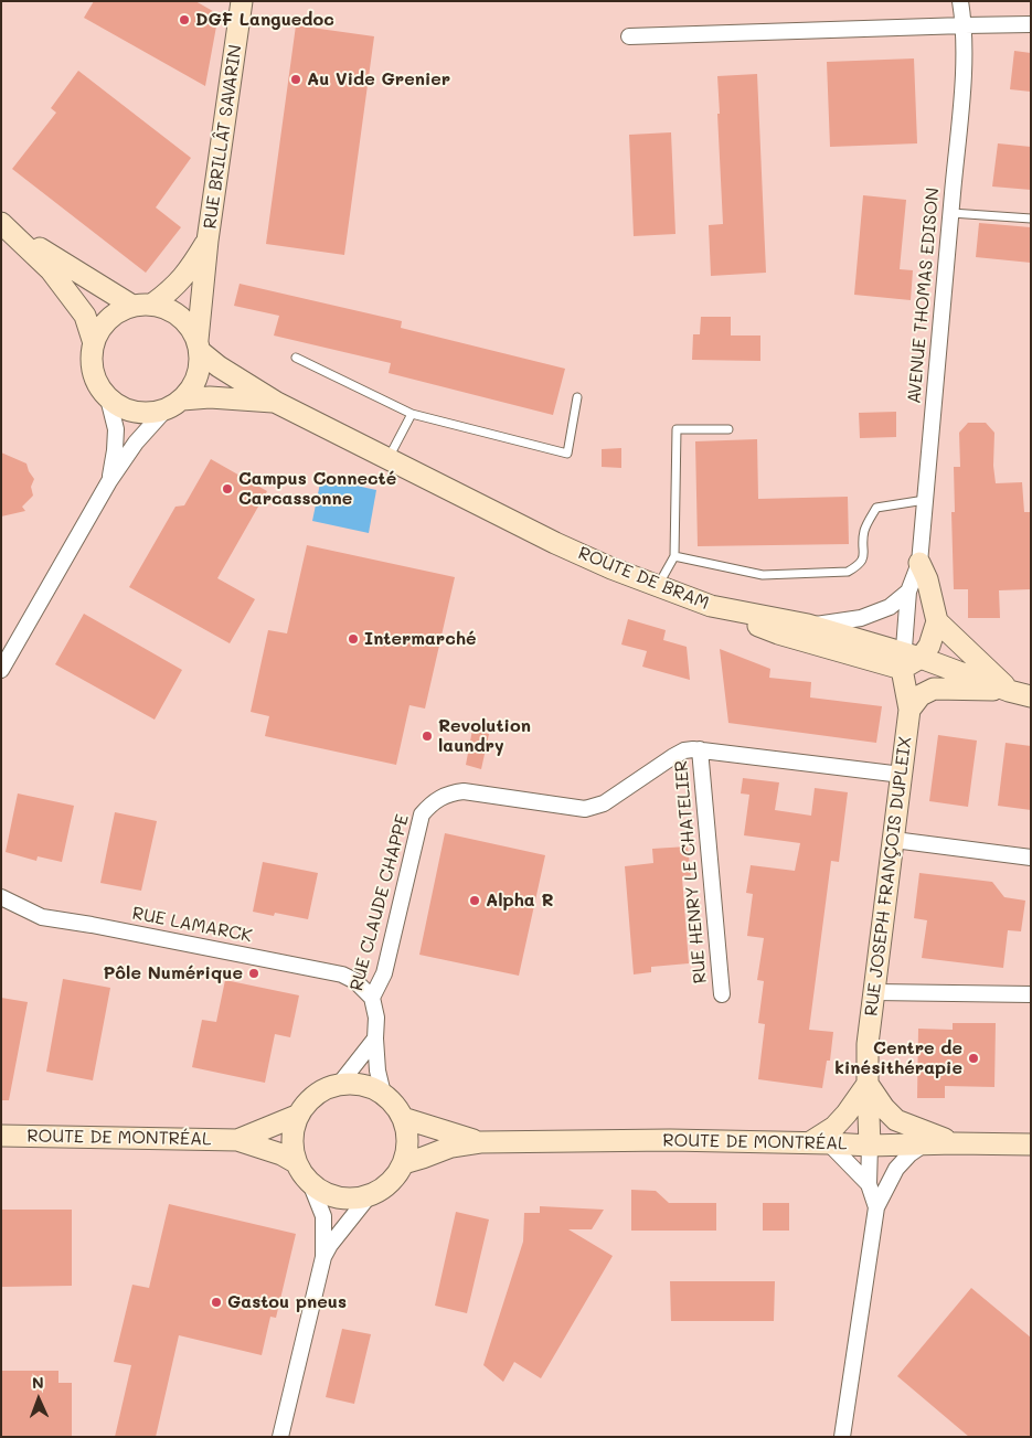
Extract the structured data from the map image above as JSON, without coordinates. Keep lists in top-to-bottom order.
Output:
{
  "streets": {
    "main road": [
      "RUE BRILLÂT SAVARIN",
      "ROUTE DE BRAM",
      "RUE JOSEPH FRANÇOIS DUPLEIX",
      "ROUTE DE MONTRÉAL"
    ],
    "street": [
      "AVENUE THOMAS EDISON",
      "RUE HENRY LE CHATELIER",
      "RUE CLAUDE CHAPPE",
      "RUE LAMARCK"
    ]
  },
  "crossings": [
    ["RUE BRILLÂT SAVARIN", "ROUTE DE BRAM"],
    ["AVENUE THOMAS EDISON", "ROUTE DE BRAM"],
    ["AVENUE THOMAS EDISON", "RUE JOSEPH FRANÇOIS DUPLEIX"],
    ["ROUTE DE BRAM", "RUE JOSEPH FRANÇOIS DUPLEIX"],
    ["RUE HENRY LE CHATELIER", "RUE JOSEPH FRANÇOIS DUPLEIX"],
    ["RUE HENRY LE CHATELIER", "RUE CLAUDE CHAPPE"],
    ["RUE JOSEPH FRANÇOIS DUPLEIX", "ROUTE DE MONTRÉAL"],
    ["RUE CLAUDE CHAPPE", "RUE LAMARCK"],
    ["RUE CLAUDE CHAPPE", "ROUTE DE MONTRÉAL"]
  ],
  "places": [
    "DGF Languedoc",
    "Au Vide Grenier",
    "Campus Connecté Carcassonne",
    "Intermarché",
    "Revolution laundry",
    "Alpha R",
    "Pôle Numérique",
    "Centre de kinésithérapie",
    "Gastou pneus"
  ],
  "north": "top"
}
